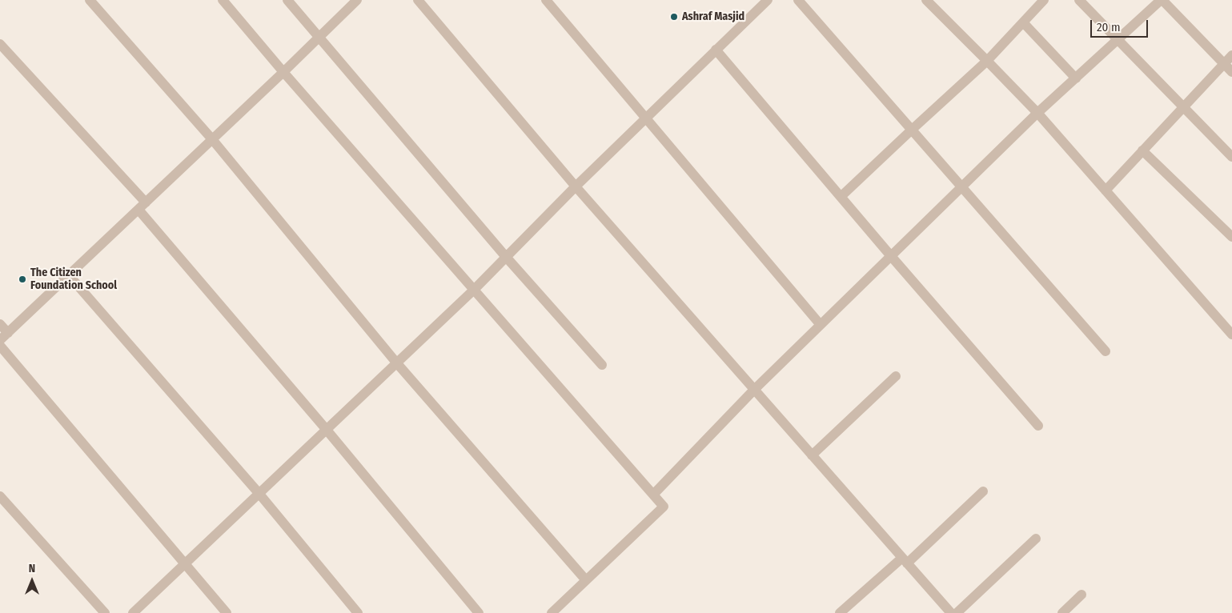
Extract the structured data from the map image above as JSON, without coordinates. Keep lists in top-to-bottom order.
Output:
{
  "places": ["Ashraf Masjid", "The Citizen Foundation School"],
  "scale_bar": "20 m",
  "north": "top"
}
